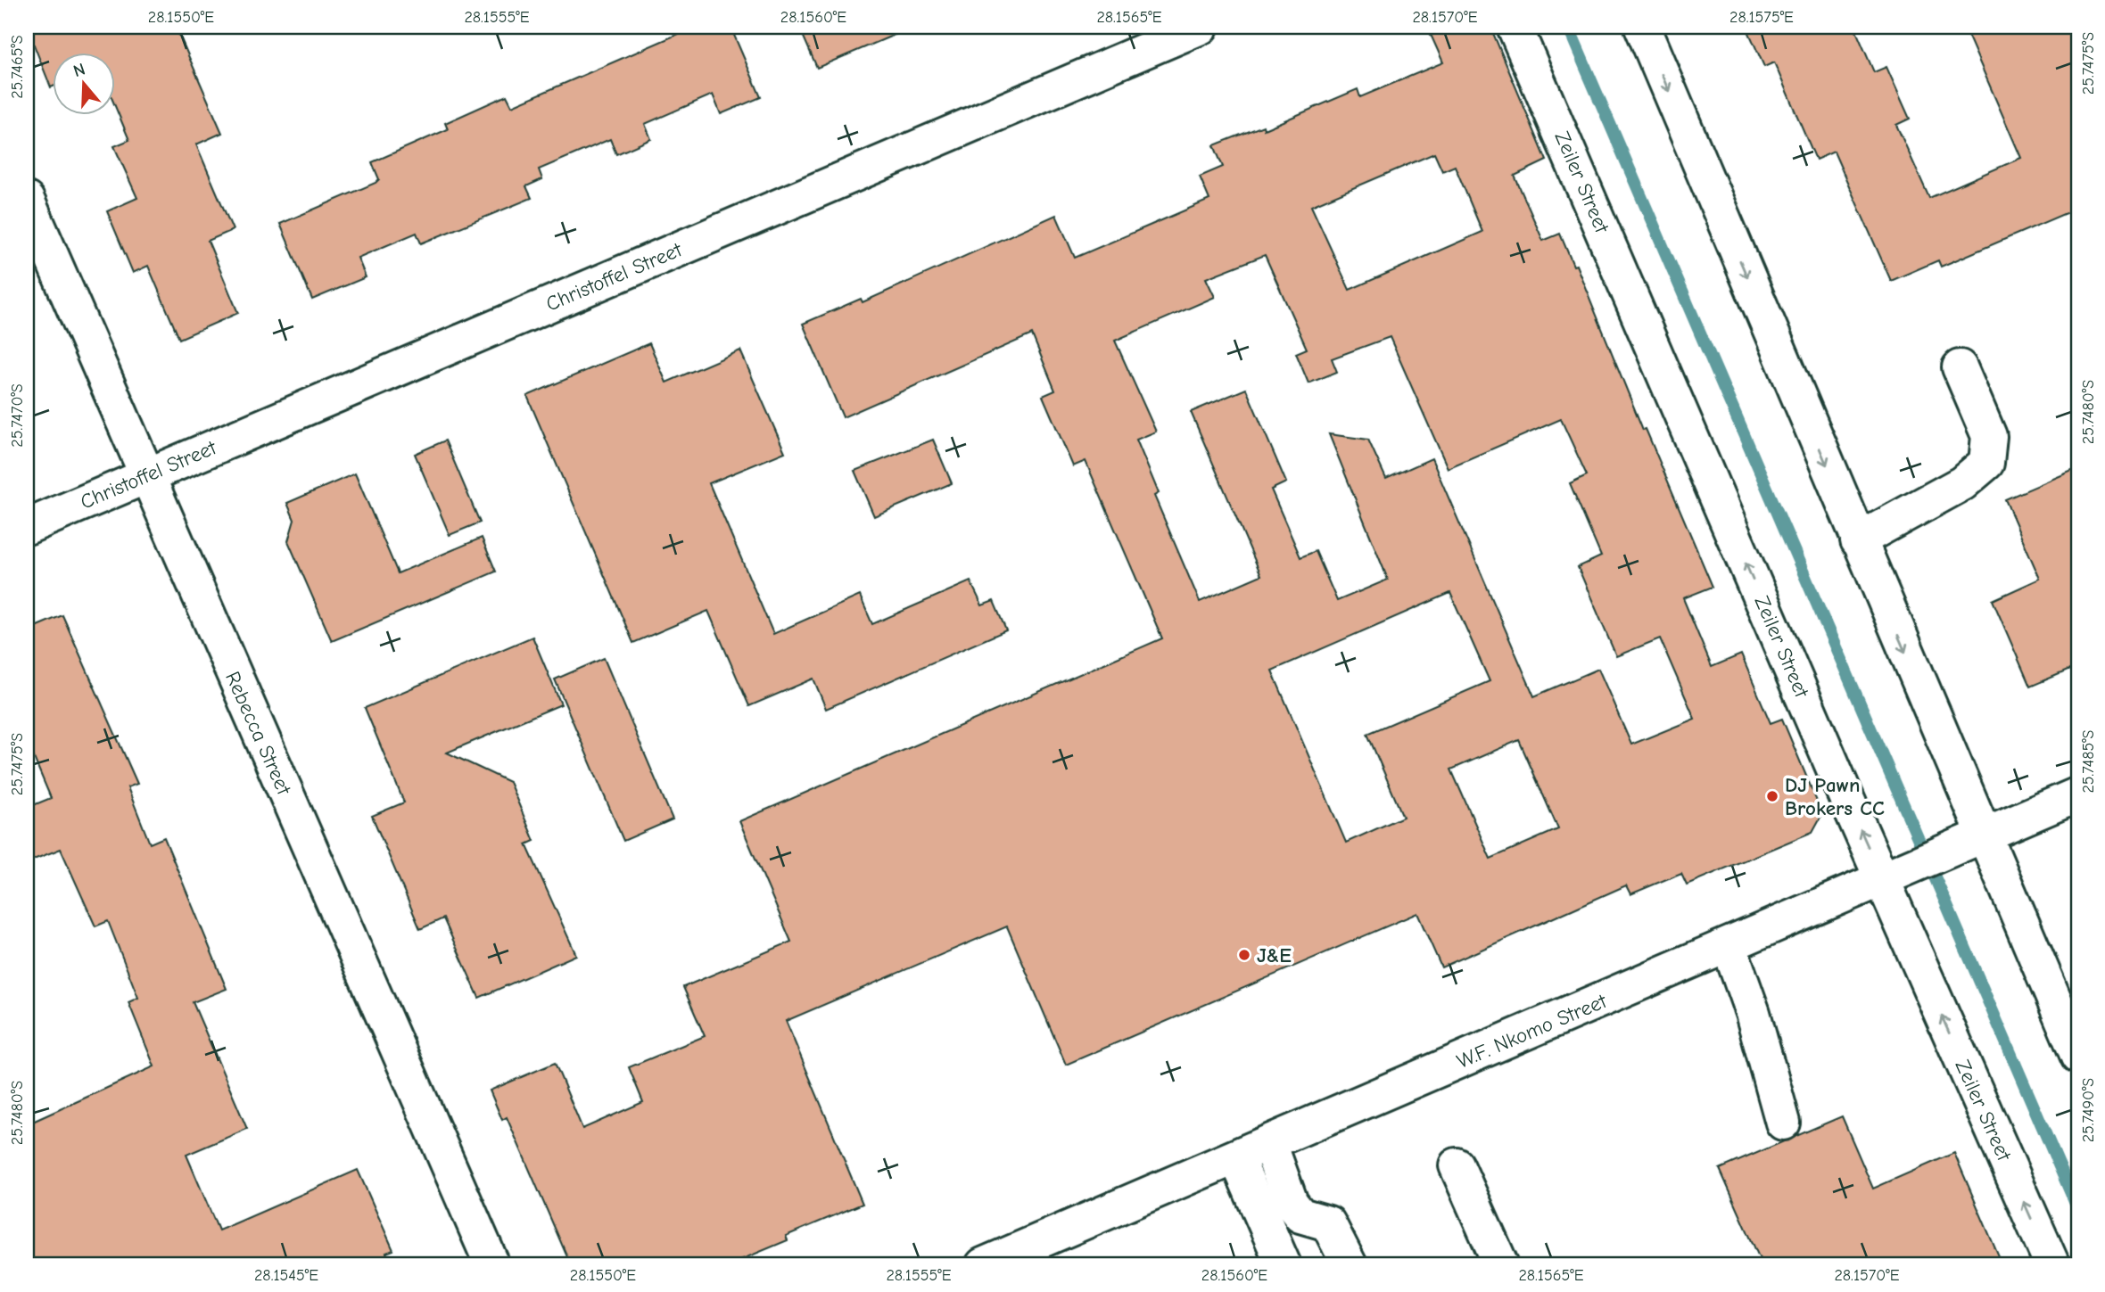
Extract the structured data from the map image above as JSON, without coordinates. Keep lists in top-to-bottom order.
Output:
{
  "streets": {
    "street": [
      "Zeiler Street",
      "Christoffel Street",
      "Rebecca Street",
      "W.F. Nkomo Street"
    ]
  },
  "crossings": [
    ["Zeiler Street", "W.F. Nkomo Street"],
    ["Christoffel Street", "Rebecca Street"]
  ],
  "places": ["DJ Pawn Brokers CC", "J&E"],
  "north": "top",
  "coordinates": [
    "28.1550°E",
    "28.1555°E",
    "28.1560°E",
    "28.1565°E",
    "28.1570°E",
    "28.1575°E",
    "25.7475°S",
    "25.7465°S",
    "25.7480°S",
    "25.7470°S",
    "25.7485°S",
    "25.7490°S",
    "28.1545°E"
  ]
}
